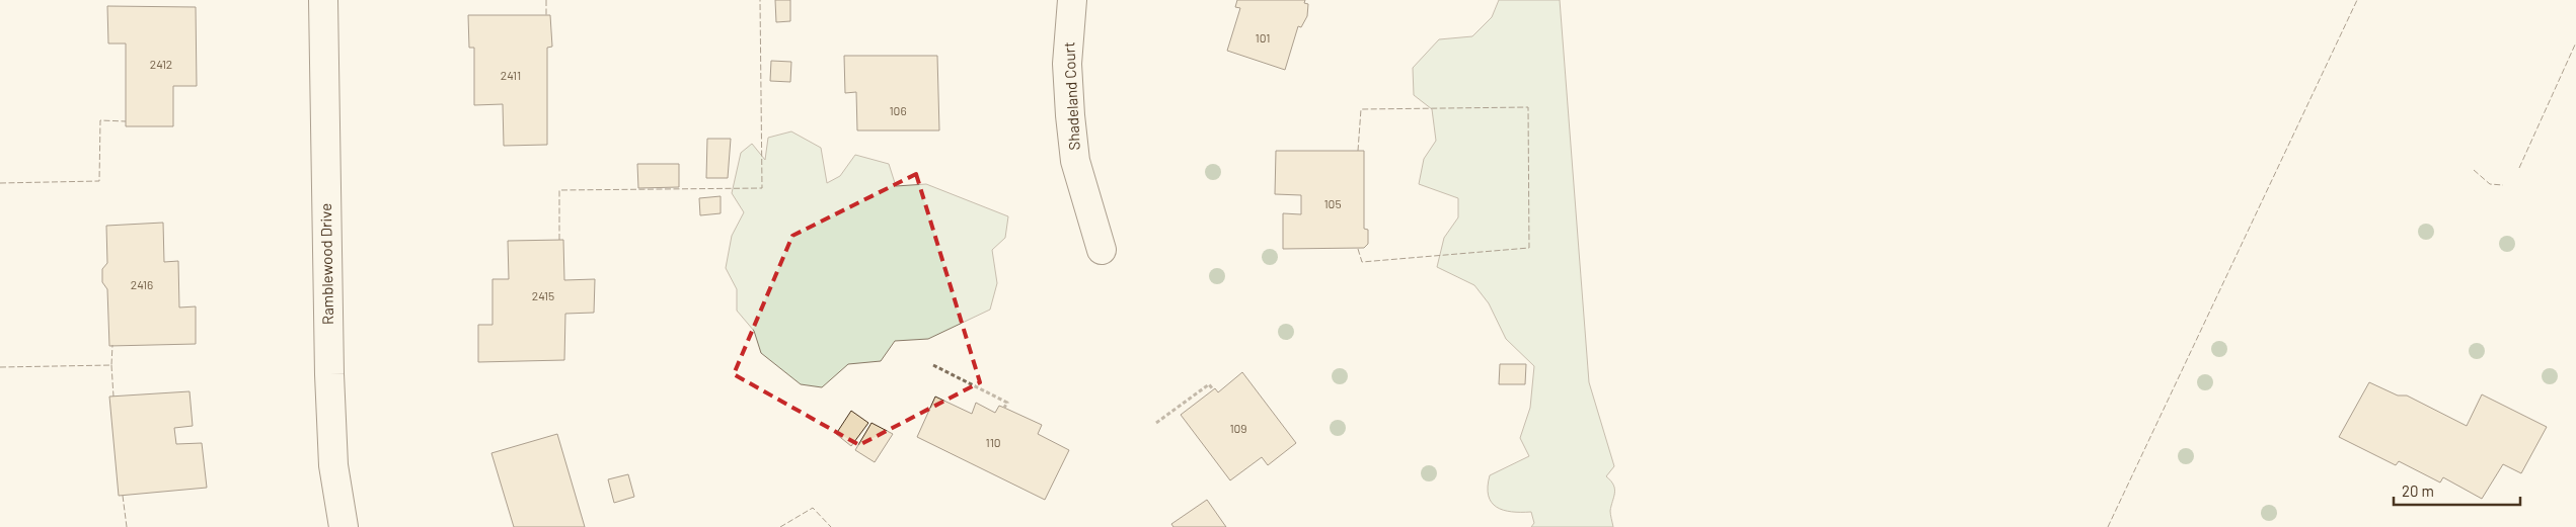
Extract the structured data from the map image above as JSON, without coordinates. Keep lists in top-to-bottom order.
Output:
{
  "streets": {
    "street": ["Shadeland Court", "Ramblewood Drive"]
  },
  "house_numbers": [
    "101",
    "2412",
    "2411",
    "106",
    "105",
    "2416",
    "2415",
    "109",
    "110"
  ],
  "scale_bar": "20 m"
}
